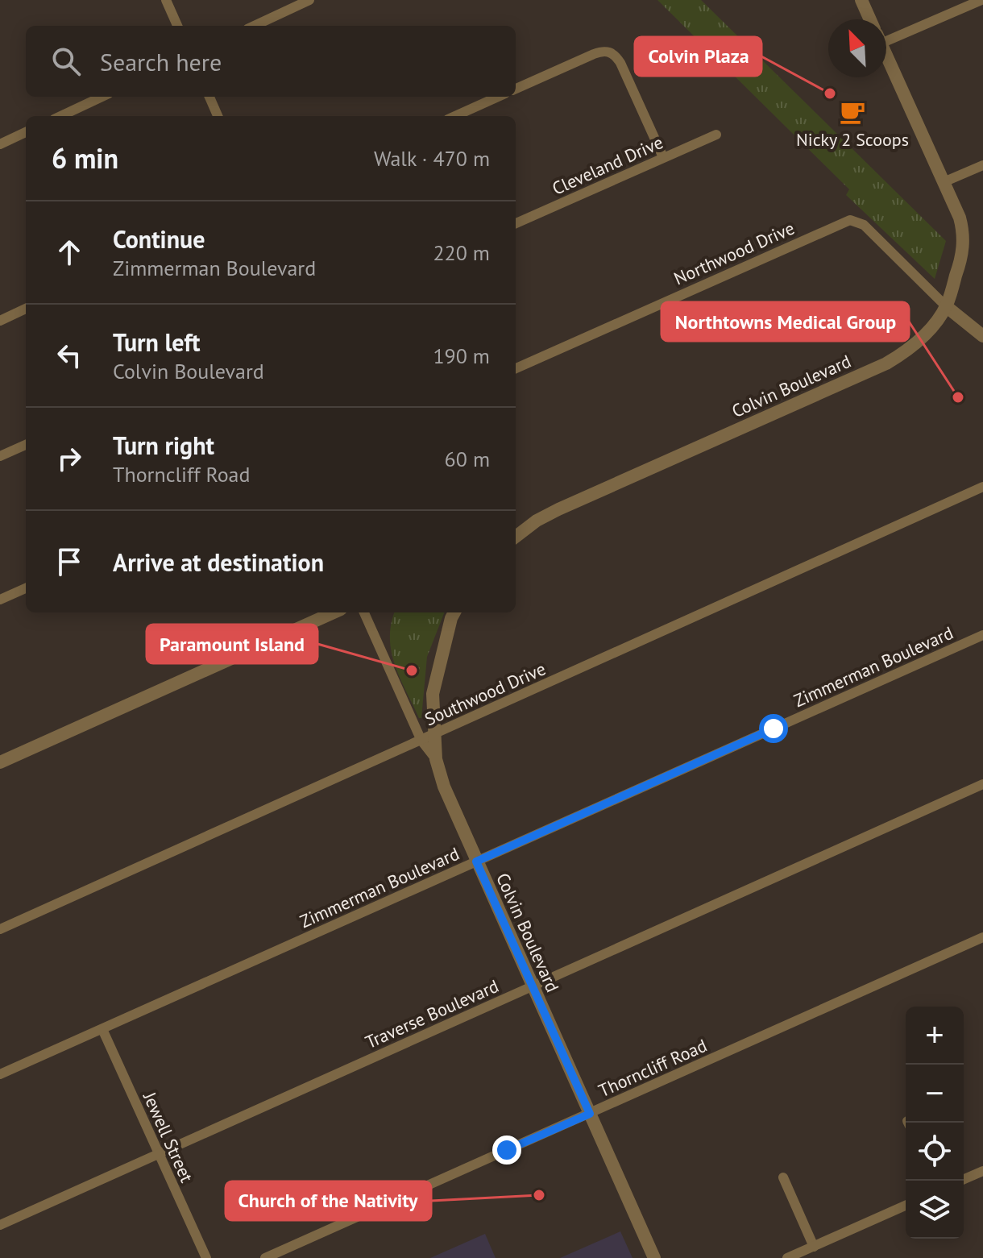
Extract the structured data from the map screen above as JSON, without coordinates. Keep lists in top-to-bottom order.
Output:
{
  "streets": {
    "street": [
      "Cleveland Drive",
      "Northwood Drive",
      "Colvin Boulevard",
      "Zimmerman Boulevard",
      "Southwood Drive",
      "Traverse Boulevard",
      "Thorncliff Road",
      "Jewell Street"
    ]
  },
  "crossings": [
    ["Northwood Drive", "Colvin Boulevard"],
    ["Colvin Boulevard", "Zimmerman Boulevard"],
    ["Colvin Boulevard", "Southwood Drive"],
    ["Colvin Boulevard", "Traverse Boulevard"],
    ["Colvin Boulevard", "Thorncliff Road"],
    ["Zimmerman Boulevard", "Jewell Street"],
    ["Traverse Boulevard", "Jewell Street"]
  ],
  "places": {
    "other": [
      "Colvin Plaza",
      "Northtowns Medical Group",
      "Paramount Island",
      "Church of the Nativity"
    ],
    "cafe": ["Nicky 2 Scoops"]
  },
  "north": "top left",
  "page": {
    "search": "Search here",
    "heading": ["6 min", "Walk · 470 m"],
    "list": [
      ["Continue", "Zimmerman Boulevard", "220 m"],
      ["Turn left", "Colvin Boulevard", "190 m"],
      ["Turn right", "Thorncliff Road", "60 m"],
      "Arrive at destination"
    ],
    "map_buttons": ["+", "−"]
  }
}
